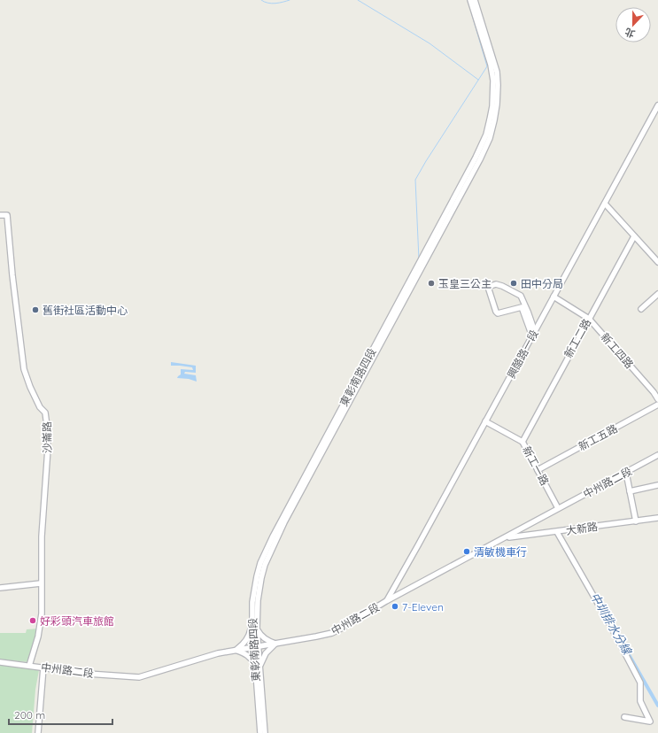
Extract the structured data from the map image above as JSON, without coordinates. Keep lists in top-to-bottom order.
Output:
{
  "streets": {
    "street": [
      "新工二路",
      "新工四路",
      "興酪路一段",
      "東彰南路四段",
      "沙崙路",
      "新工五路",
      "新工一路",
      "中州路二段",
      "大新路"
    ]
  },
  "crossings": [
    ["新工二路", "新工四路"],
    ["新工二路", "新工一路"],
    ["新工四路", "興酪路一段"],
    ["興酪路一段", "新工一路"],
    ["興酪路一段", "中州路二段"],
    ["東彰南路四段", "中州路二段"],
    ["沙崙路", "中州路二段"],
    ["新工五路", "新工一路"],
    ["新工一路", "中州路二段"],
    ["中州路二段", "大新路"]
  ],
  "water": ["中圳排水分線"],
  "places": [
    "玉皇三公主",
    "田中分局",
    "舊街社區活動中心",
    "清敏機車行",
    "7-Eleven",
    "好彩頭汽車旅館"
  ],
  "scale_bar": "200 m",
  "north": "bottom"
}
